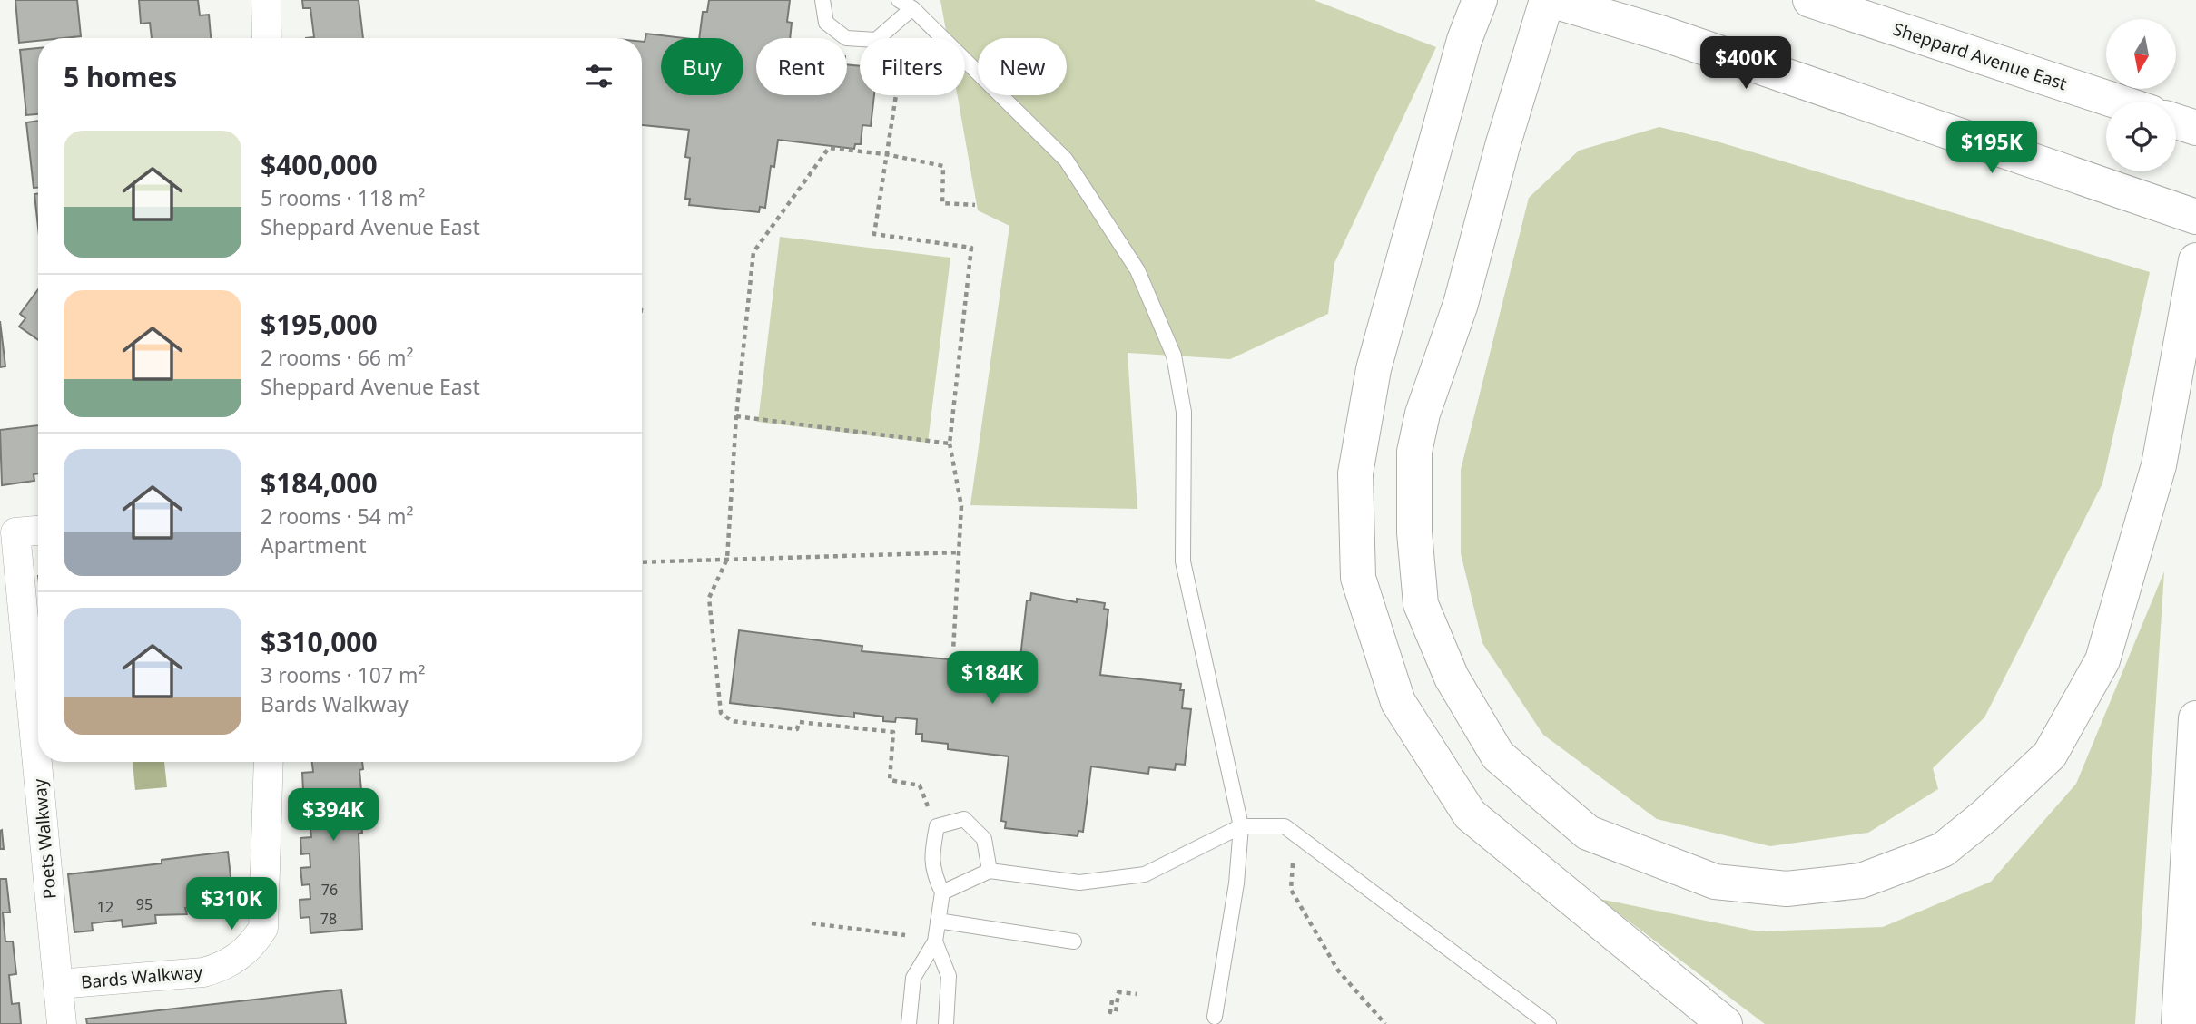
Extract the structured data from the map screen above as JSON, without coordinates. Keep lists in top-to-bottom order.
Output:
{
  "streets": {
    "main road": ["Sheppard Avenue East"],
    "street": ["Poets Walkway", "Bards Walkway"]
  },
  "crossings": [
    ["Poets Walkway", "Bards Walkway"]
  ],
  "house_numbers": [
    "76",
    "95",
    "12",
    "78"
  ],
  "north": "bottom",
  "page": {
    "price": [
      "$400K",
      "$195K",
      "$184K",
      "$394K",
      "$310K"
    ],
    "chip": [
      "Buy",
      "Rent",
      "Filters",
      "New"
    ],
    "heading": "5 homes",
    "list": [
      {
        "name": "$400,000",
        "note": "5 rooms · 118 m² · Sheppard Avenue East"
      },
      {
        "name": "$195,000",
        "note": "2 rooms · 66 m² · Sheppard Avenue East"
      },
      {
        "name": "$184,000",
        "note": "2 rooms · 54 m² · Apartment"
      },
      {
        "name": "$310,000",
        "note": "3 rooms · 107 m² · Bards Walkway"
      }
    ]
  }
}
